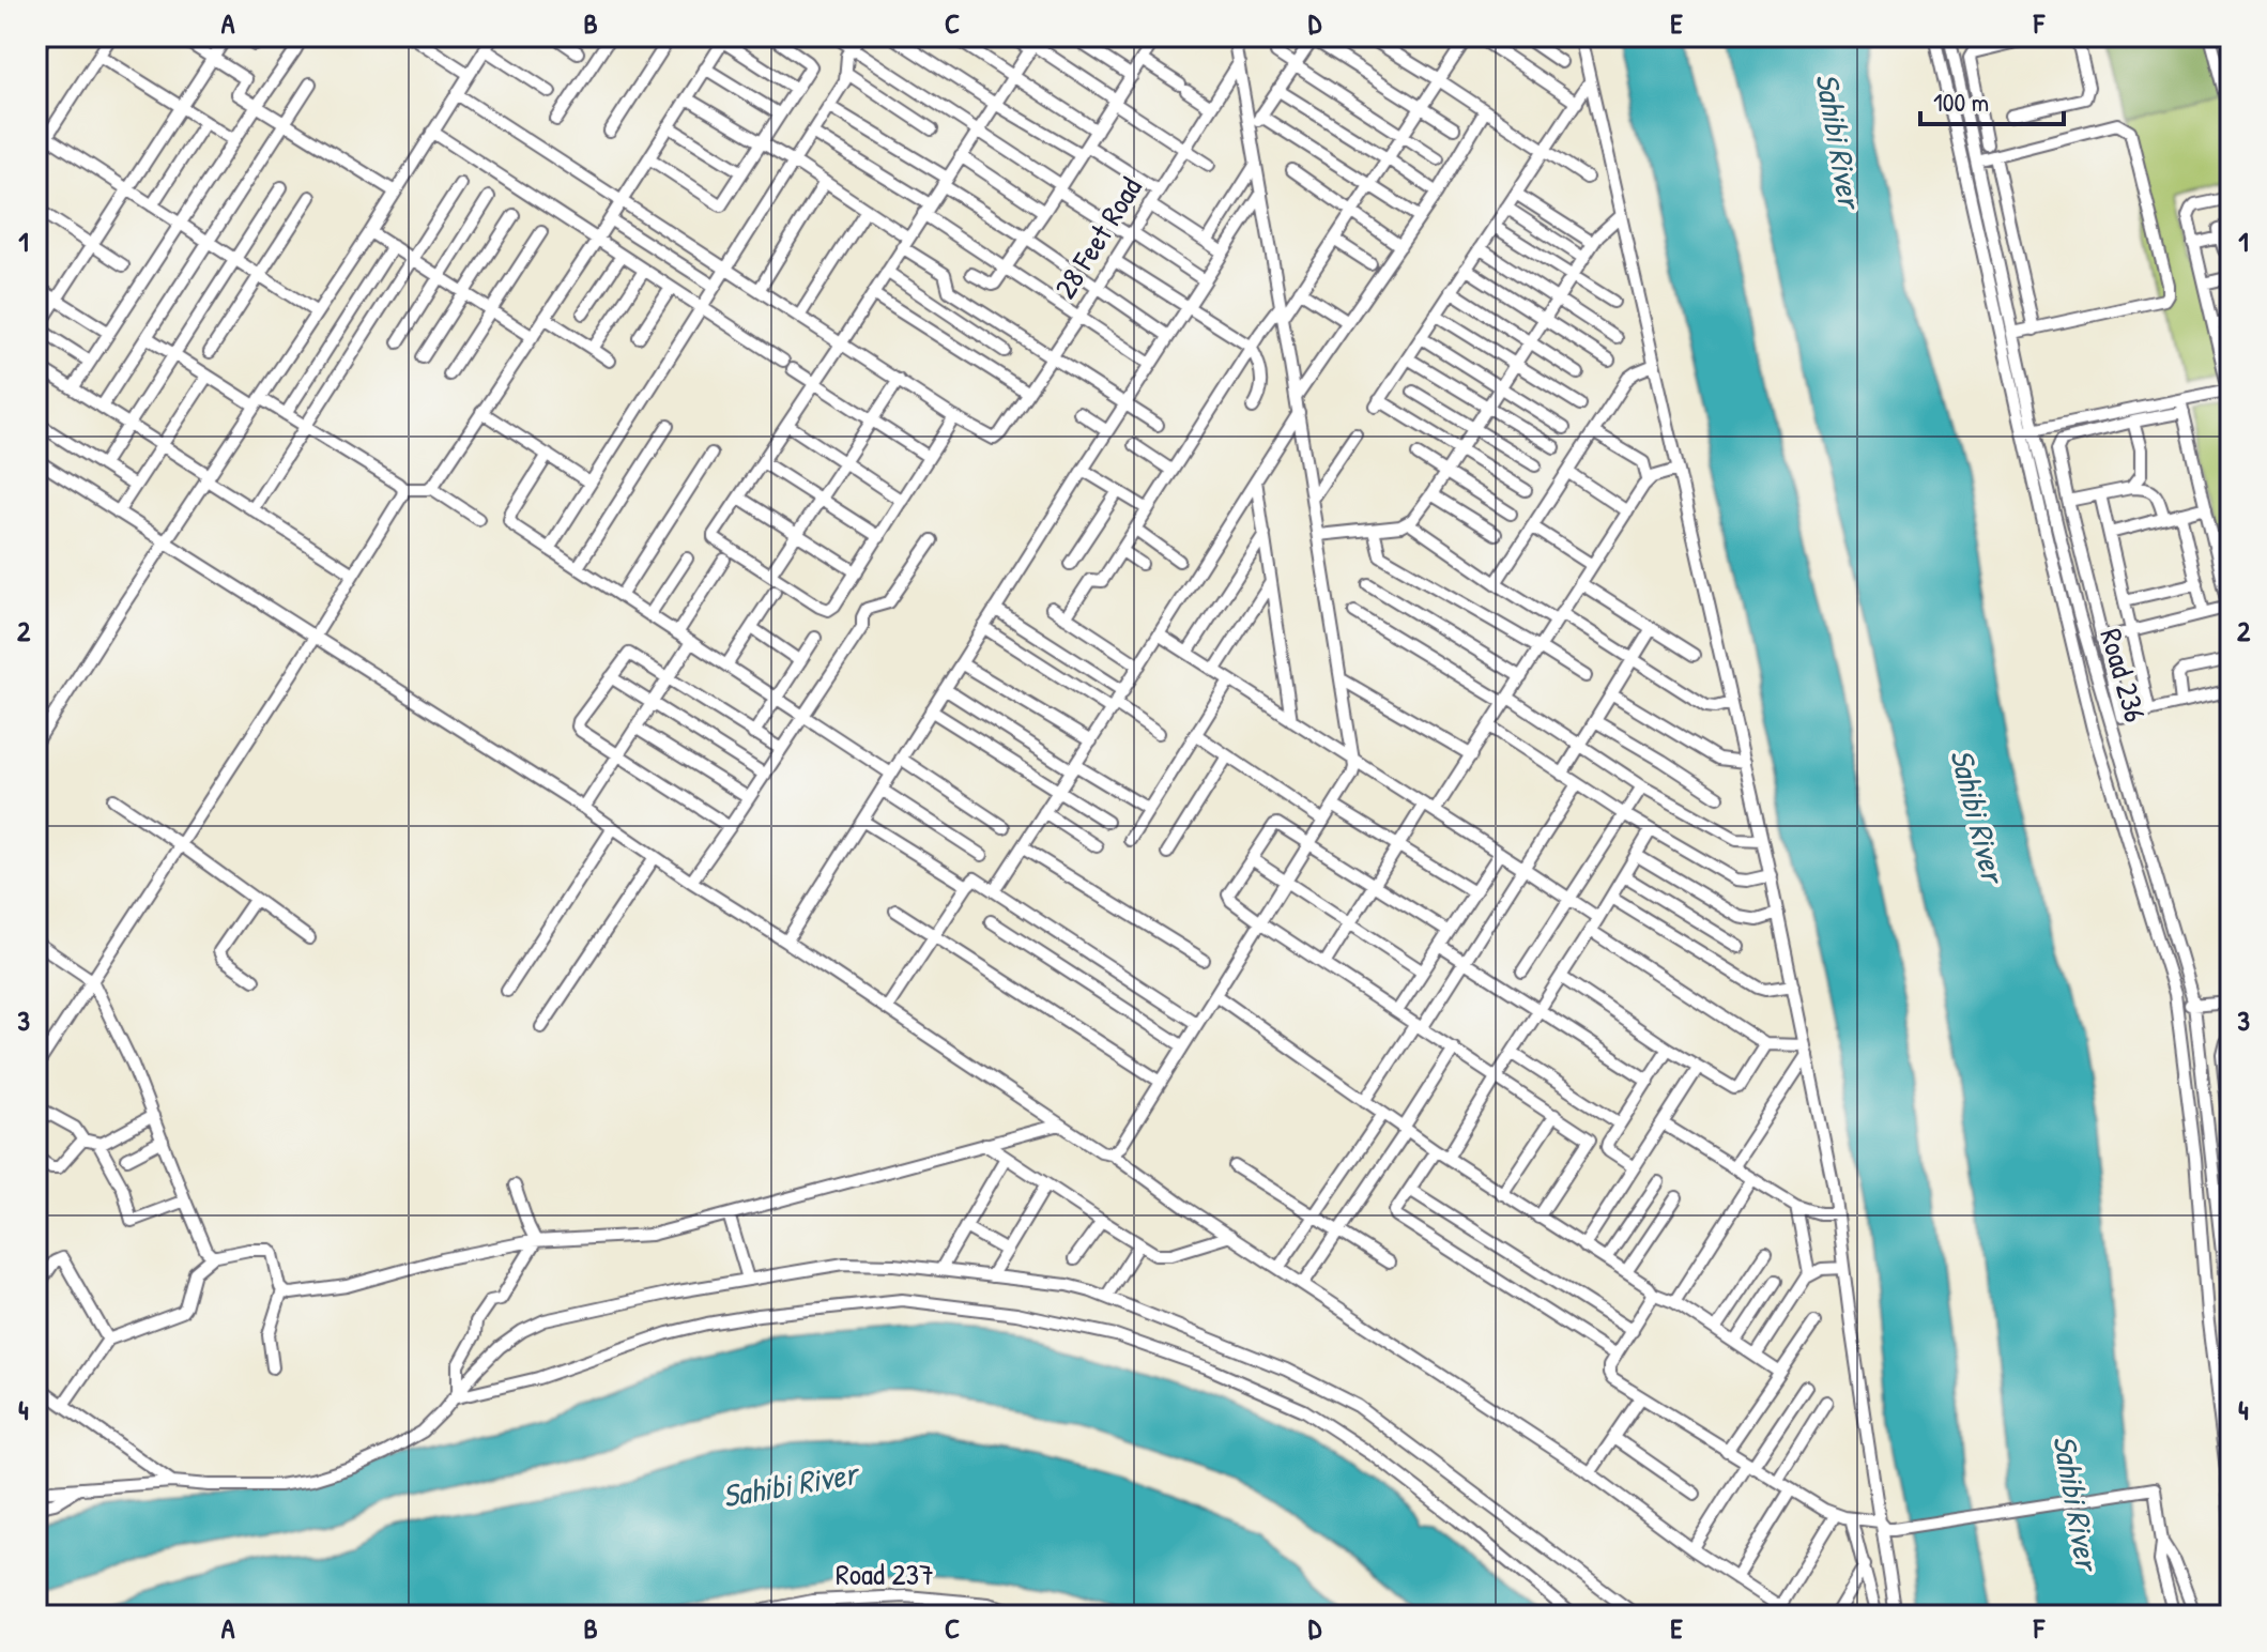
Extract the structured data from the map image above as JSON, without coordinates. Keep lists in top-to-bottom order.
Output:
{
  "streets": {
    "street": ["28 Feet Road", "Road 236", "Road 237"]
  },
  "water": ["Sahibi River"],
  "scale_bar": "100 m",
  "grid": {
    "columns": [
      "A",
      "B",
      "C",
      "D",
      "E",
      "F"
    ],
    "rows": [
      "1",
      "2",
      "3",
      "4"
    ]
  }
}
